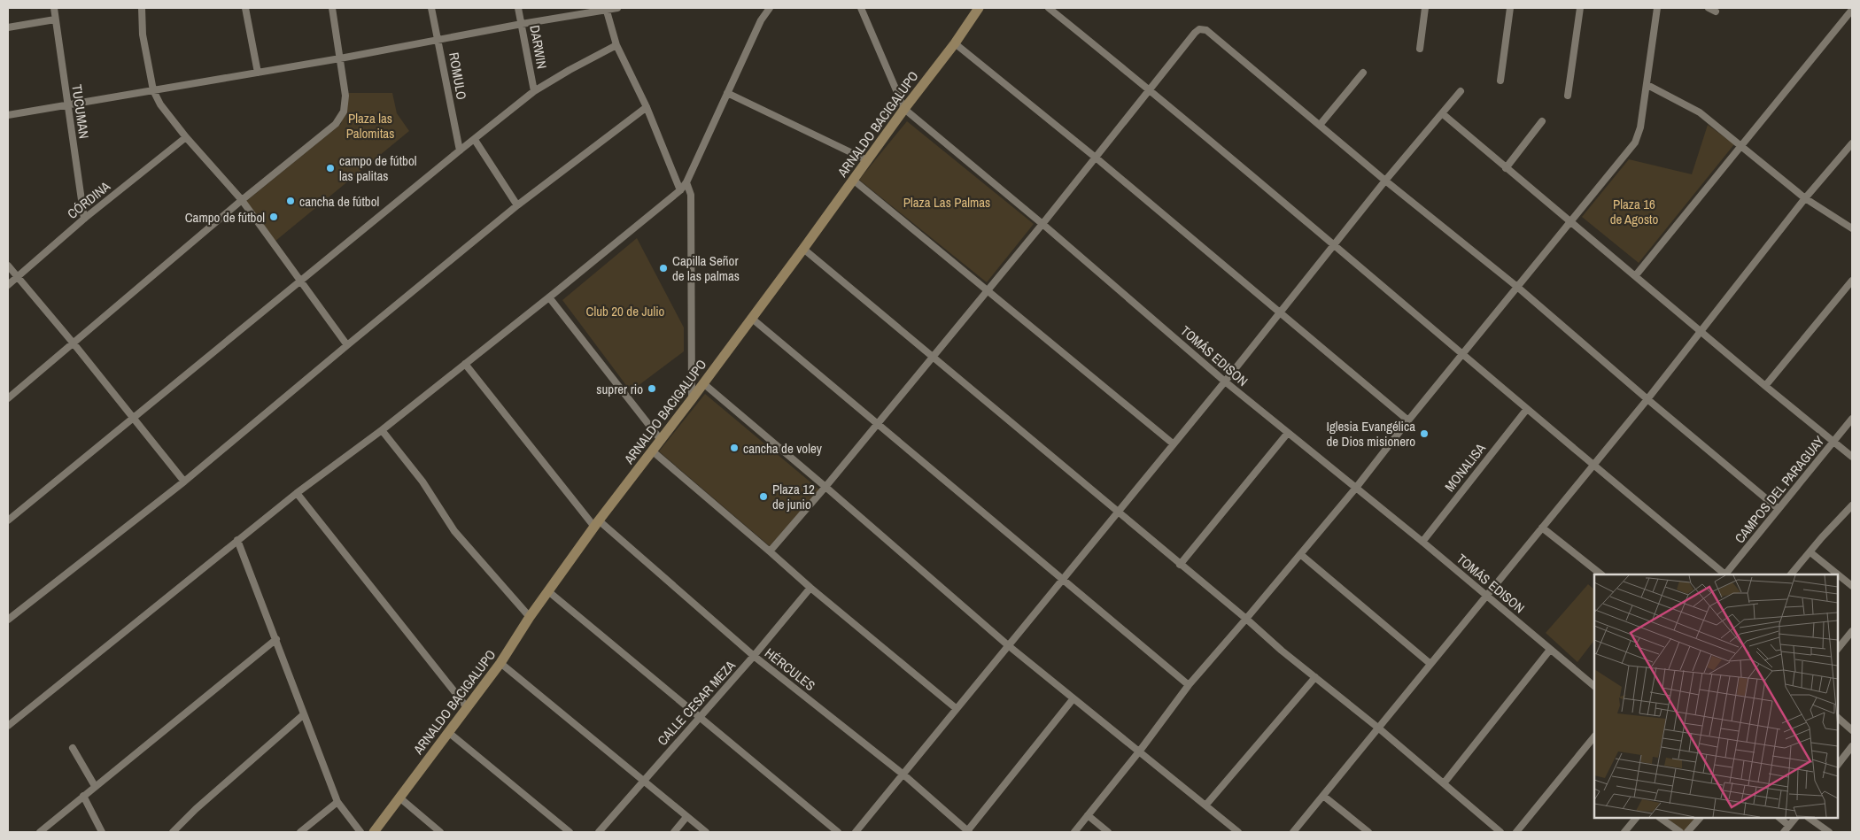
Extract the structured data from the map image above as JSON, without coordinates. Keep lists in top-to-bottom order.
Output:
{
  "streets": {
    "street": [
      "DARWIN",
      "ROMULO",
      "TUCUMAN",
      "ARNALDO BACIGALUPO",
      "CÓRDINA",
      "TOMÁS EDISON",
      "MONALISA",
      "CAMPOS DEL PARAGUAY",
      "HÉRCULES",
      "CALLE CESAR MEZA"
    ]
  },
  "crossings": [
    ["TUCUMAN", "CÓRDINA"],
    ["ARNALDO BACIGALUPO", "TOMÁS EDISON"],
    ["ARNALDO BACIGALUPO", "HÉRCULES"],
    ["TOMÁS EDISON", "MONALISA"],
    ["HÉRCULES", "CALLE CESAR MEZA"]
  ],
  "parks": [
    "Plaza las Palomitas",
    "Plaza Las Palmas",
    "Plaza 16 de Agosto",
    "Club 20 de Julio"
  ],
  "places": [
    "campo de fútbol las palitas",
    "cancha de fútbol",
    "Campo de fútbol",
    "Capilla Señor de las palmas",
    "suprer rio",
    "Iglesia Evangélica de Dios misionero",
    "cancha de voley",
    "Plaza 12 de junio"
  ]
}
